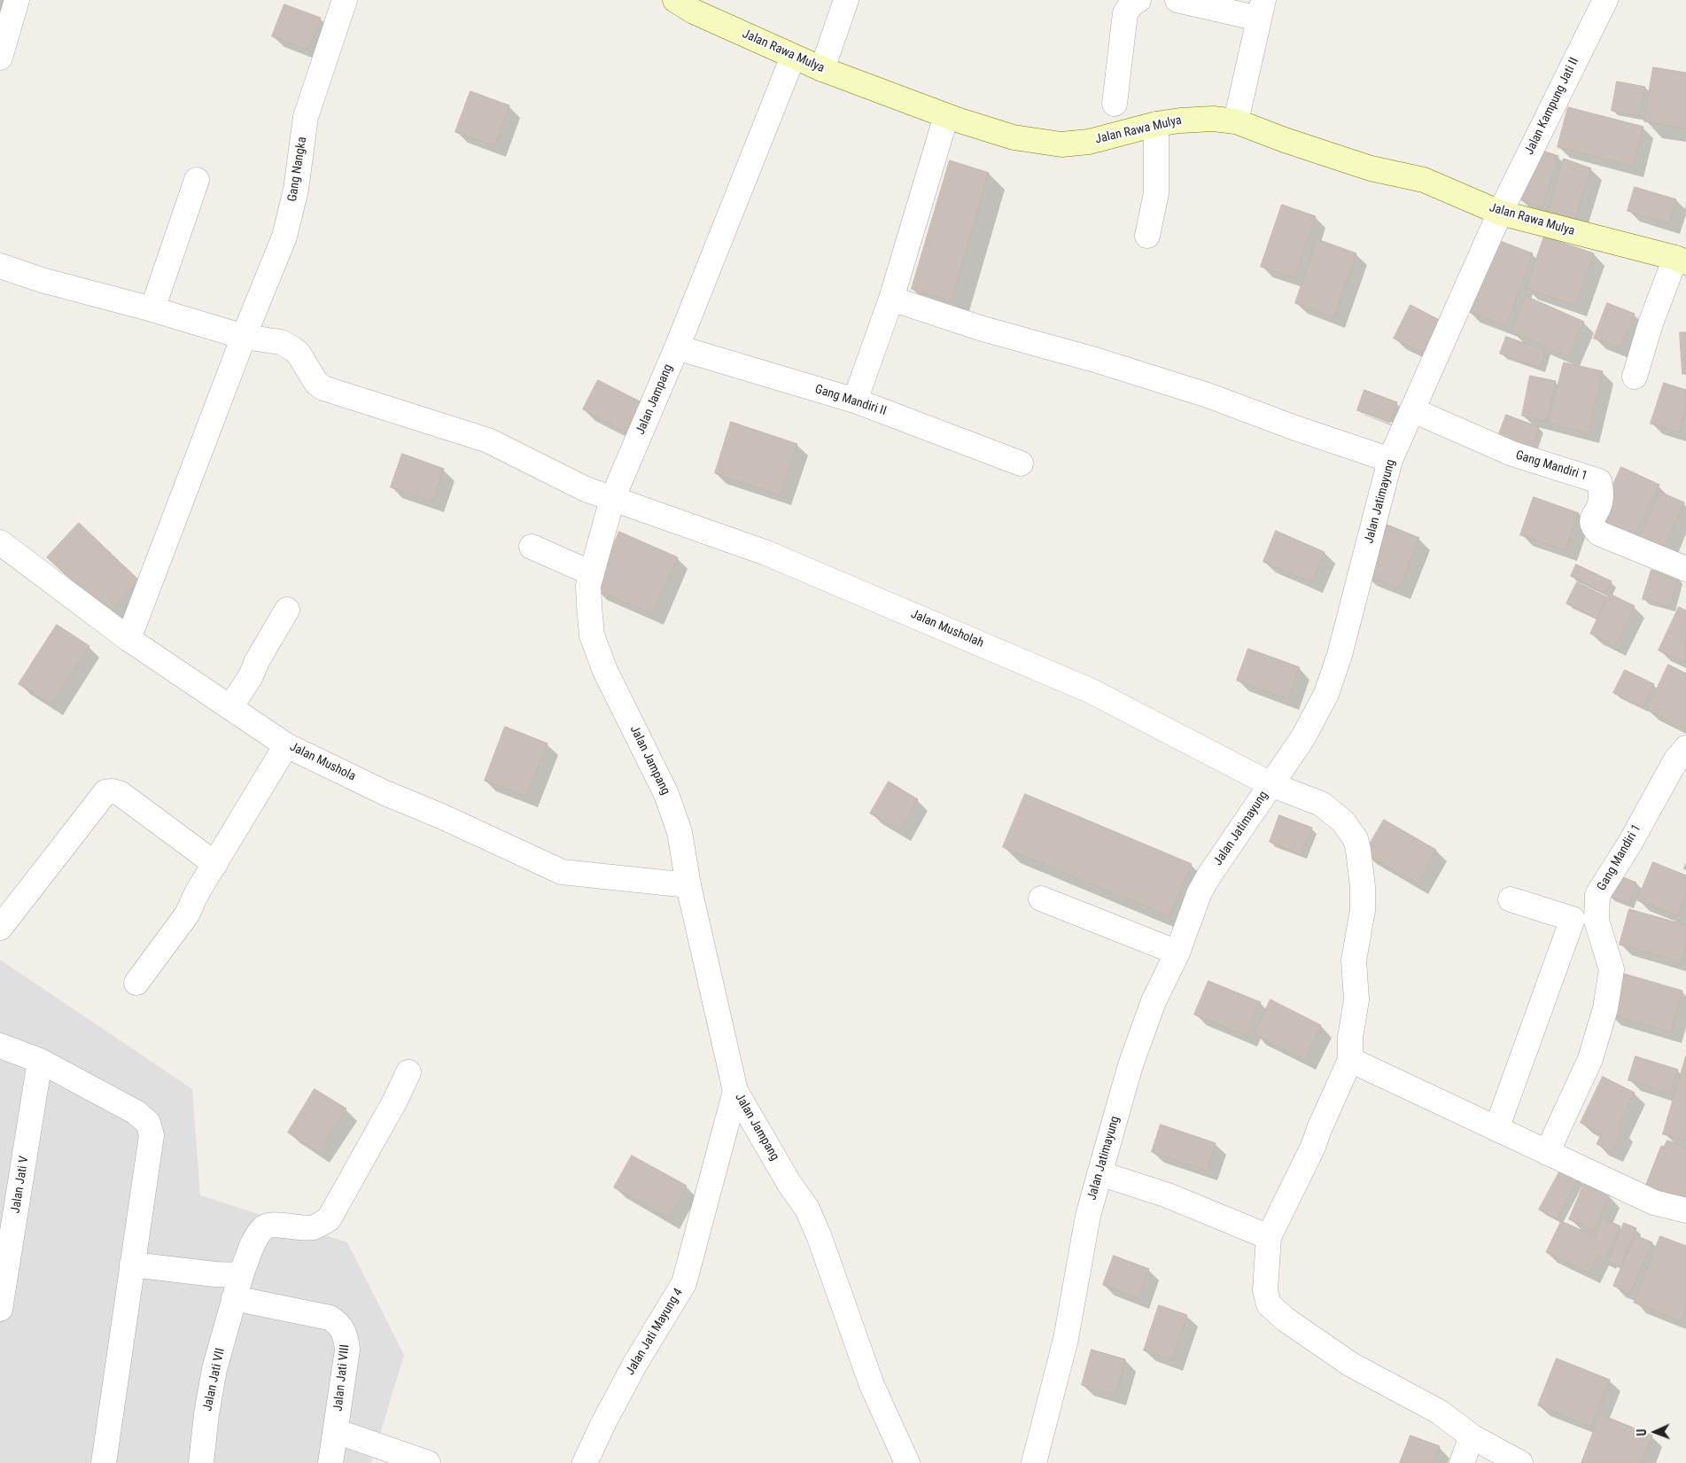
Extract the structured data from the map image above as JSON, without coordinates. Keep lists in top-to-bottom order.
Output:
{
  "streets": {
    "main road": ["Jalan Rawa Mulya"],
    "street": [
      "Jalan Kampung Jati II",
      "Gang Nangka",
      "Jalan Jampang",
      "Gang Mandiri II",
      "Gang Mandiri 1",
      "Jalan Jatimayung",
      "Jalan Musholah",
      "Jalan Mushola",
      "Jalan Jati V",
      "Jalan Jati Mayung 4",
      "Jalan Jati VIII",
      "Jalan Jati VII"
    ]
  },
  "crossings": [
    ["Jalan Rawa Mulya", "Jalan Kampung Jati II"],
    ["Jalan Rawa Mulya", "Jalan Jampang"],
    ["Jalan Rawa Mulya", "Jalan Jatimayung"],
    ["Jalan Kampung Jati II", "Jalan Jatimayung"],
    ["Gang Nangka", "Jalan Musholah"],
    ["Gang Nangka", "Jalan Mushola"],
    ["Jalan Jampang", "Gang Mandiri II"],
    ["Jalan Jampang", "Jalan Musholah"],
    ["Jalan Jampang", "Jalan Mushola"],
    ["Jalan Jampang", "Jalan Jati Mayung 4"],
    ["Gang Mandiri 1", "Jalan Jatimayung"],
    ["Jalan Jatimayung", "Jalan Musholah"],
    ["Jalan Jati VIII", "Jalan Jati VII"]
  ],
  "north": "left"
}
